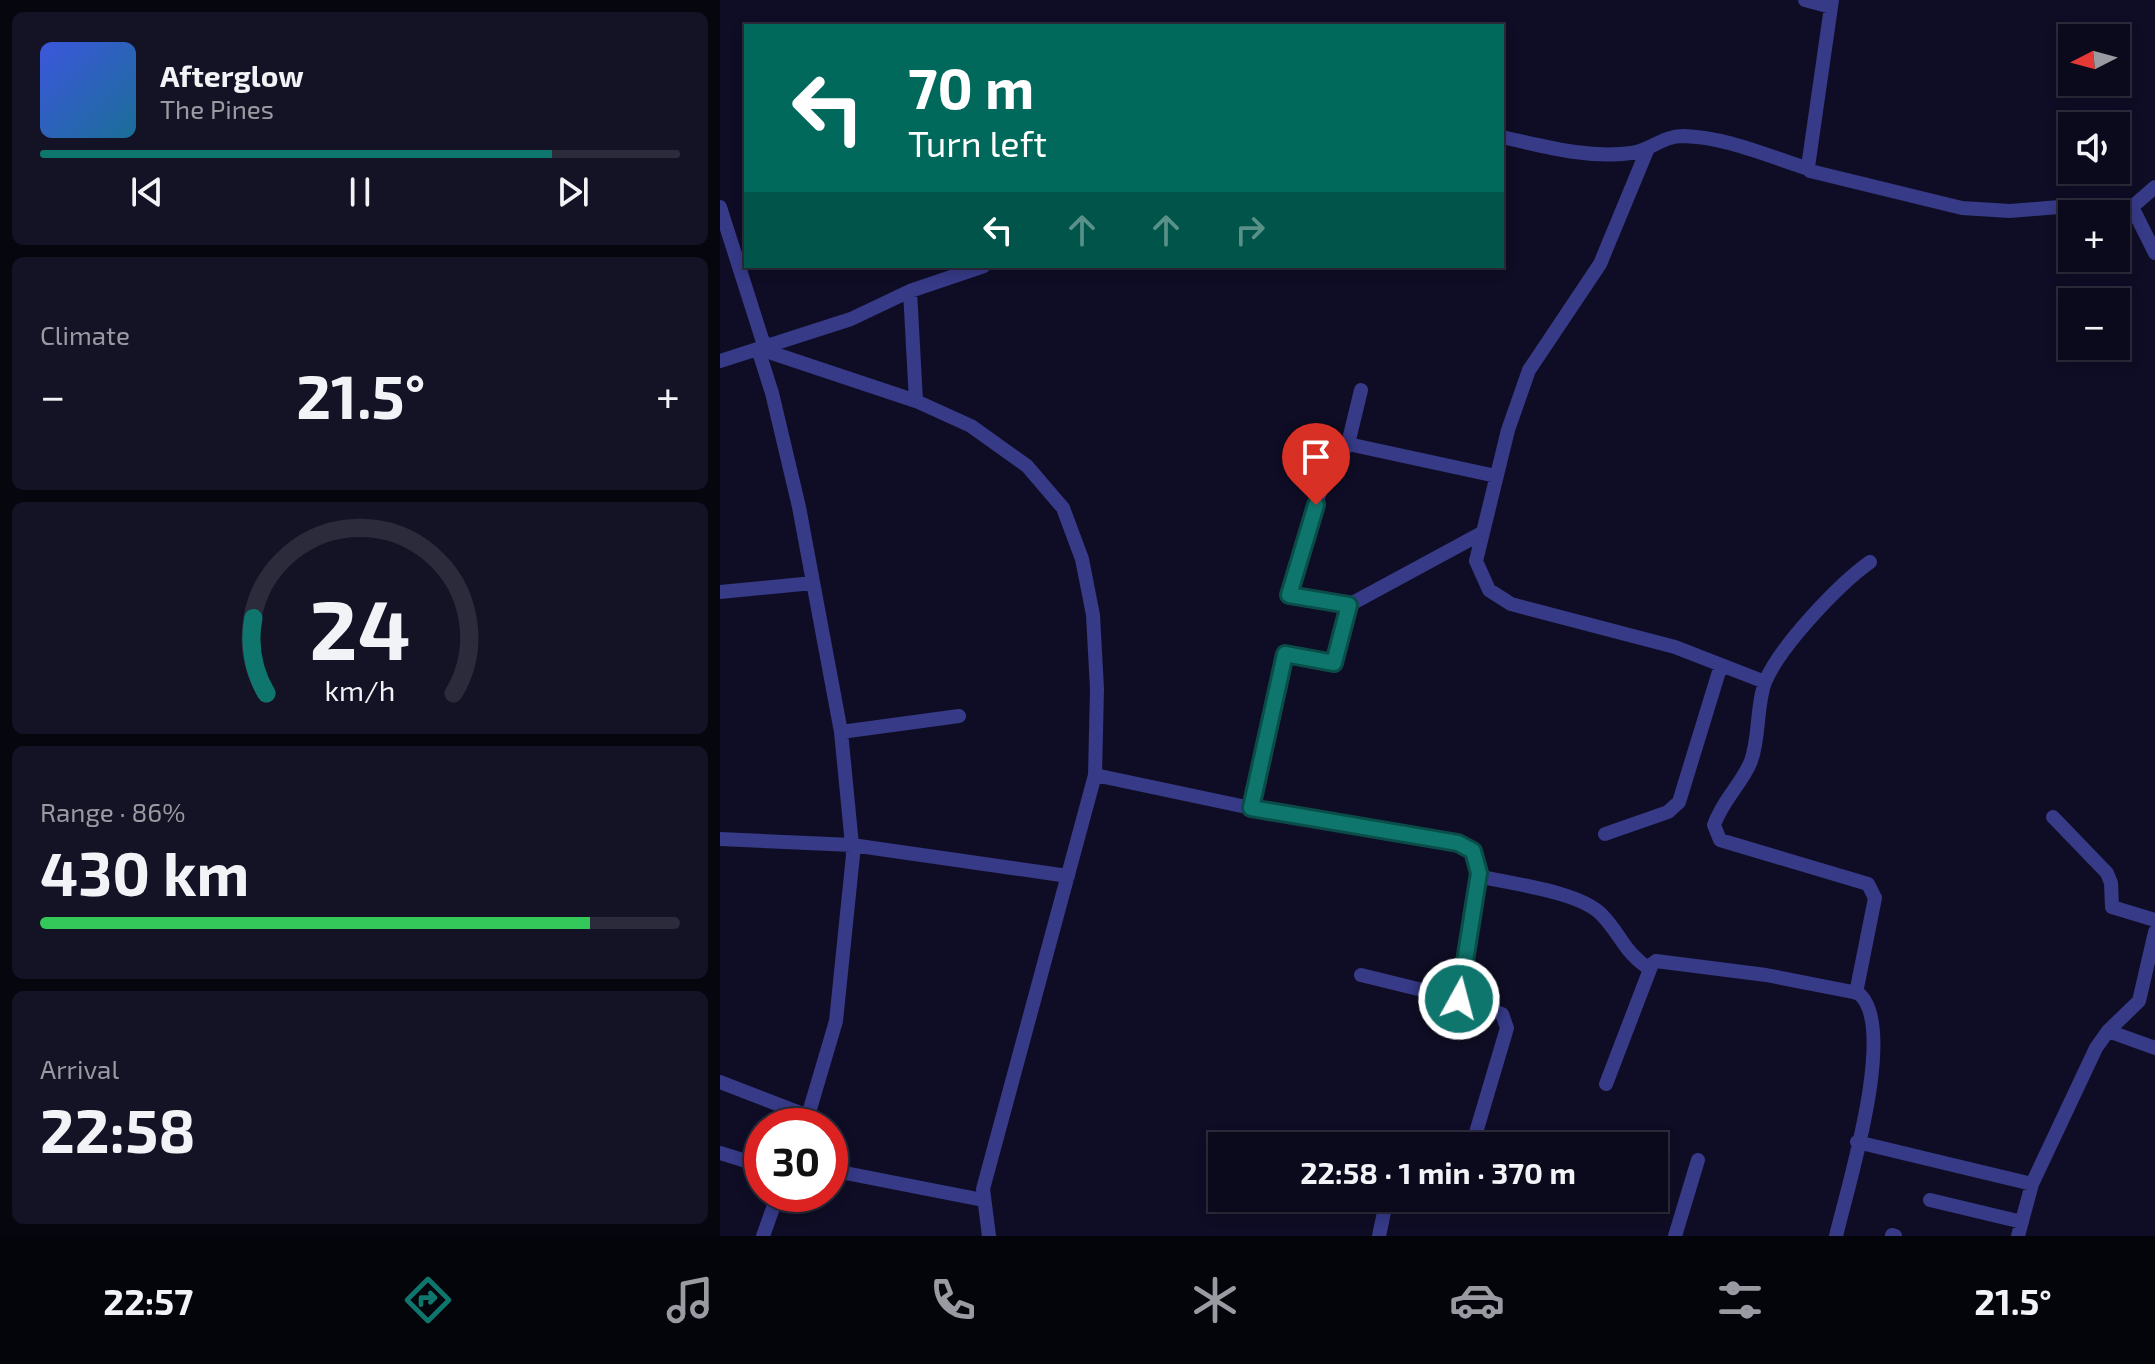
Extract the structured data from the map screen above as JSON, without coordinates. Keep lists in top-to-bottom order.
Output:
{
  "north": "left",
  "page": {
    "map_buttons": ["+", "−"],
    "turn": ["70 m", "Turn left"],
    "song": ["Afterglow", "The Pines"],
    "tile": [
      "Climate",
      ["Range · 86%", "430 km"],
      ["Arrival", "22:58"]
    ],
    "heat": ["−", "21.5°", "+"],
    "limit": "30",
    "trip": "22:58 · 1 min · 370 m",
    "tabs": ["22:57", "21.5°"],
    "gauge": ["24", "km/h"]
  }
}
